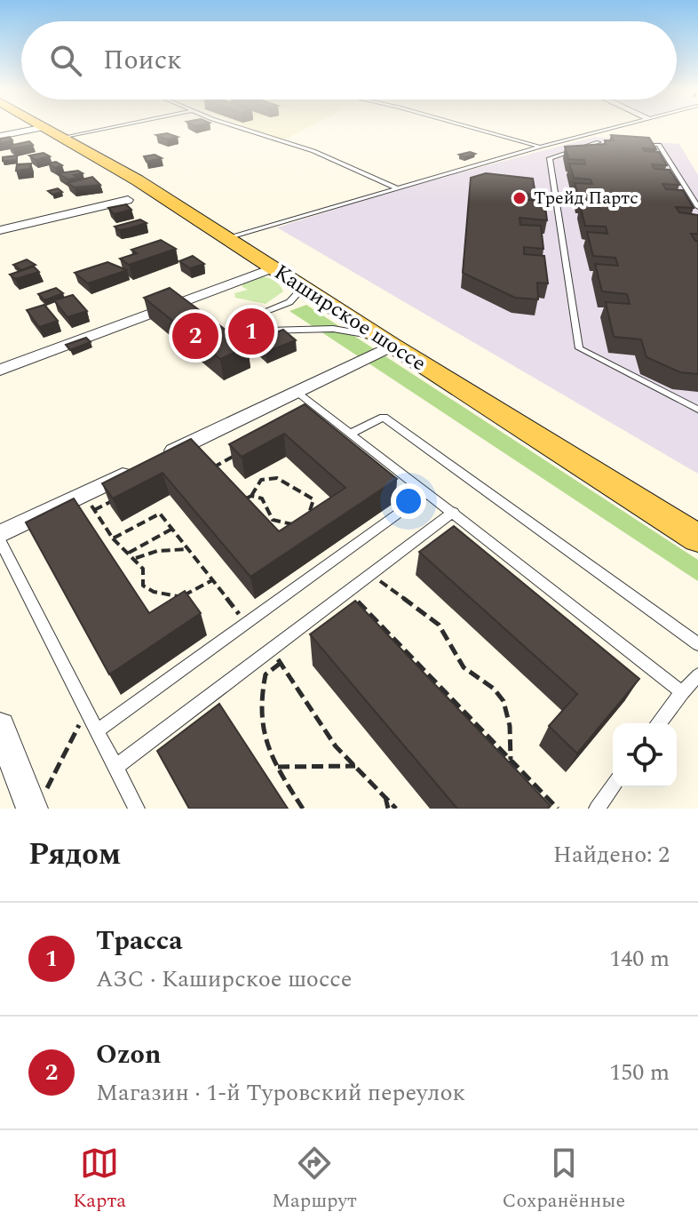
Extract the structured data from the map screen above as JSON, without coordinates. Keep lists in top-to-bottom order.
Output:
{
  "streets": {
    "main road": ["Каширское шоссе"]
  },
  "places": ["Трейд Партс"],
  "page": {
    "search": "Поиск",
    "pins": ["1", "2"],
    "heading": ["Рядом", "Найдено: 2"],
    "list": [
      {
        "mark": "1",
        "name": "Трасса",
        "note": "АЗС · Каширское шоссе",
        "value": "140 m"
      },
      {
        "mark": "2",
        "name": "Ozon",
        "note": "Магазин · 1-й Туровский переулок",
        "value": "150 m"
      }
    ],
    "nav": ["Карта", "Маршрут", "Сохранённые"]
  }
}
